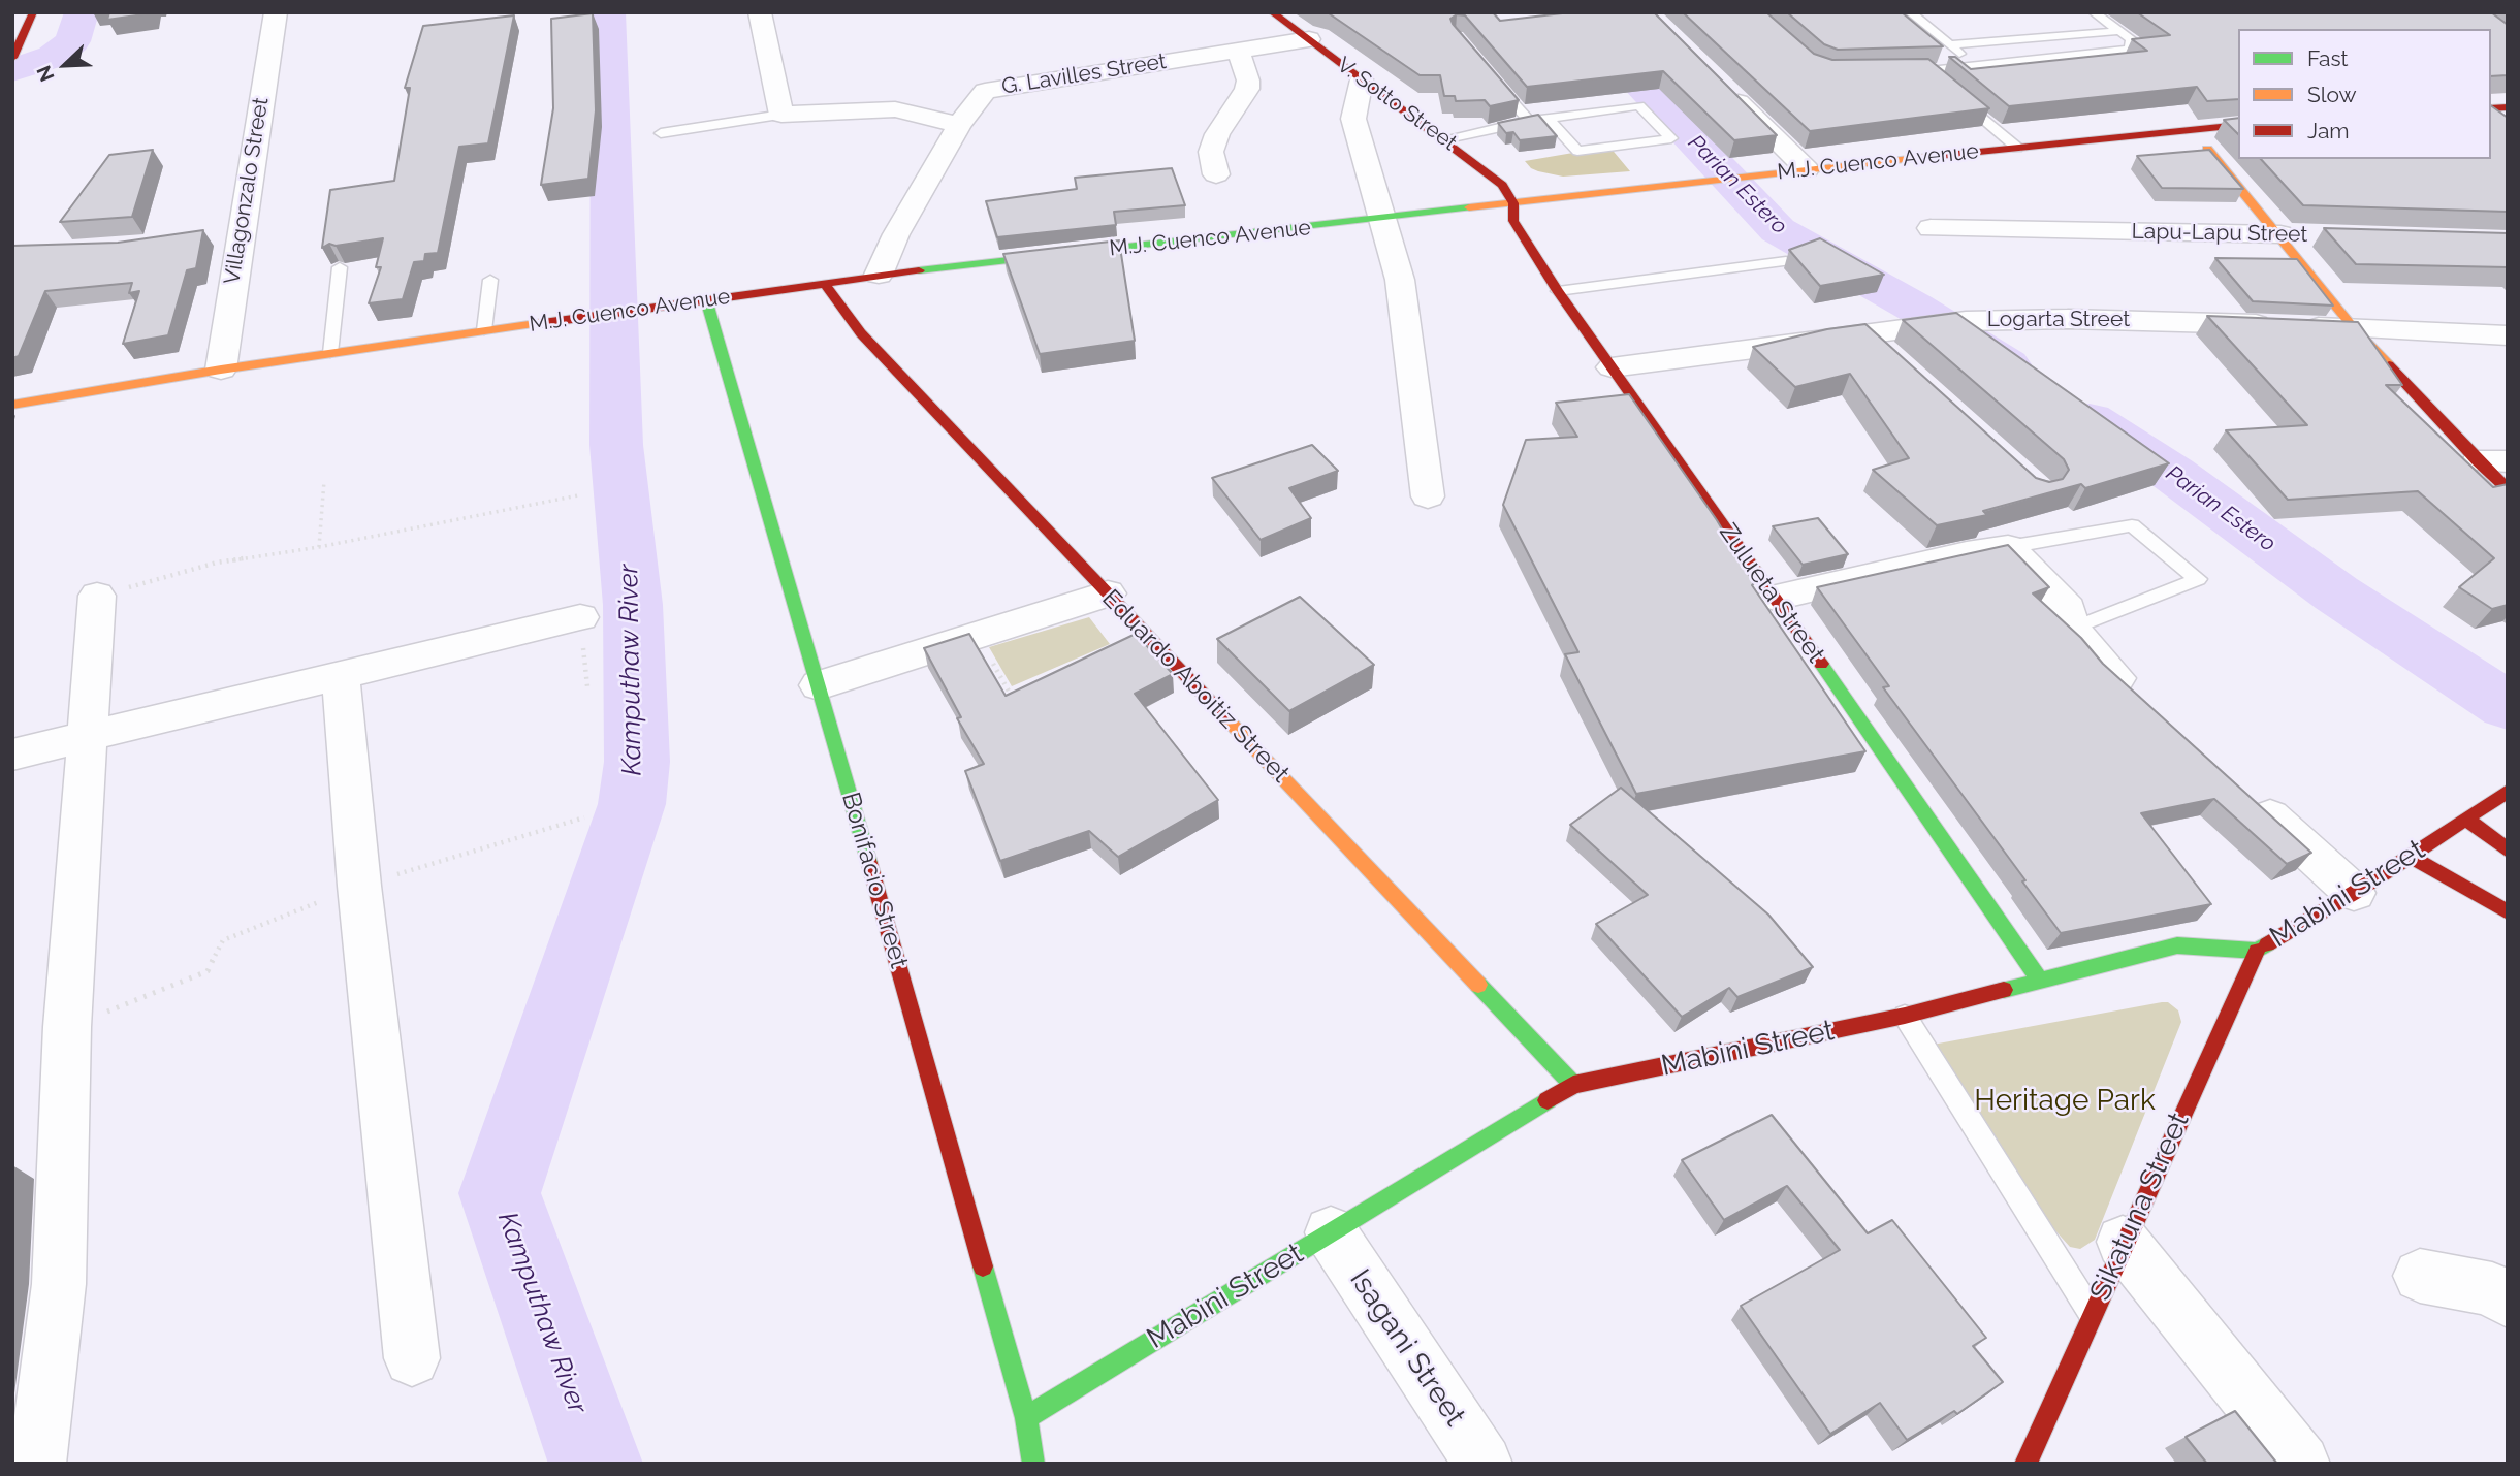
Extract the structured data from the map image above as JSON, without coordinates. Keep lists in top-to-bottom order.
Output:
{
  "streets": {
    "main road": [
      "V. Sotto Street",
      "M.J. Cuenco Avenue",
      "Zulueta Street",
      "Eduardo Aboitiz Street",
      "Bonifacio Street",
      "Mabini Street",
      "Sikatuna Street"
    ],
    "street": [
      "G. Lavilles Street",
      "Villagonzalo Street",
      "Lapu-Lapu Street",
      "Logarta Street",
      "Isagani Street"
    ]
  },
  "crossings": [
    ["G. Lavilles Street", "V. Sotto Street"],
    ["G. Lavilles Street", "M.J. Cuenco Avenue"],
    ["V. Sotto Street", "M.J. Cuenco Avenue"],
    ["V. Sotto Street", "Zulueta Street"],
    ["M.J. Cuenco Avenue", "Villagonzalo Street"],
    ["M.J. Cuenco Avenue", "Zulueta Street"],
    ["M.J. Cuenco Avenue", "Eduardo Aboitiz Street"],
    ["M.J. Cuenco Avenue", "Bonifacio Street"],
    ["Logarta Street", "Zulueta Street"],
    ["Zulueta Street", "Mabini Street"],
    ["Eduardo Aboitiz Street", "Mabini Street"],
    ["Bonifacio Street", "Mabini Street"],
    ["Mabini Street", "Sikatuna Street"],
    ["Mabini Street", "Isagani Street"]
  ],
  "water": ["Parian Estero", "Kamputhaw River"],
  "parks": ["Heritage Park"],
  "legend": ["Fast", "Slow", "Jam"],
  "north": "bottom left"
}
